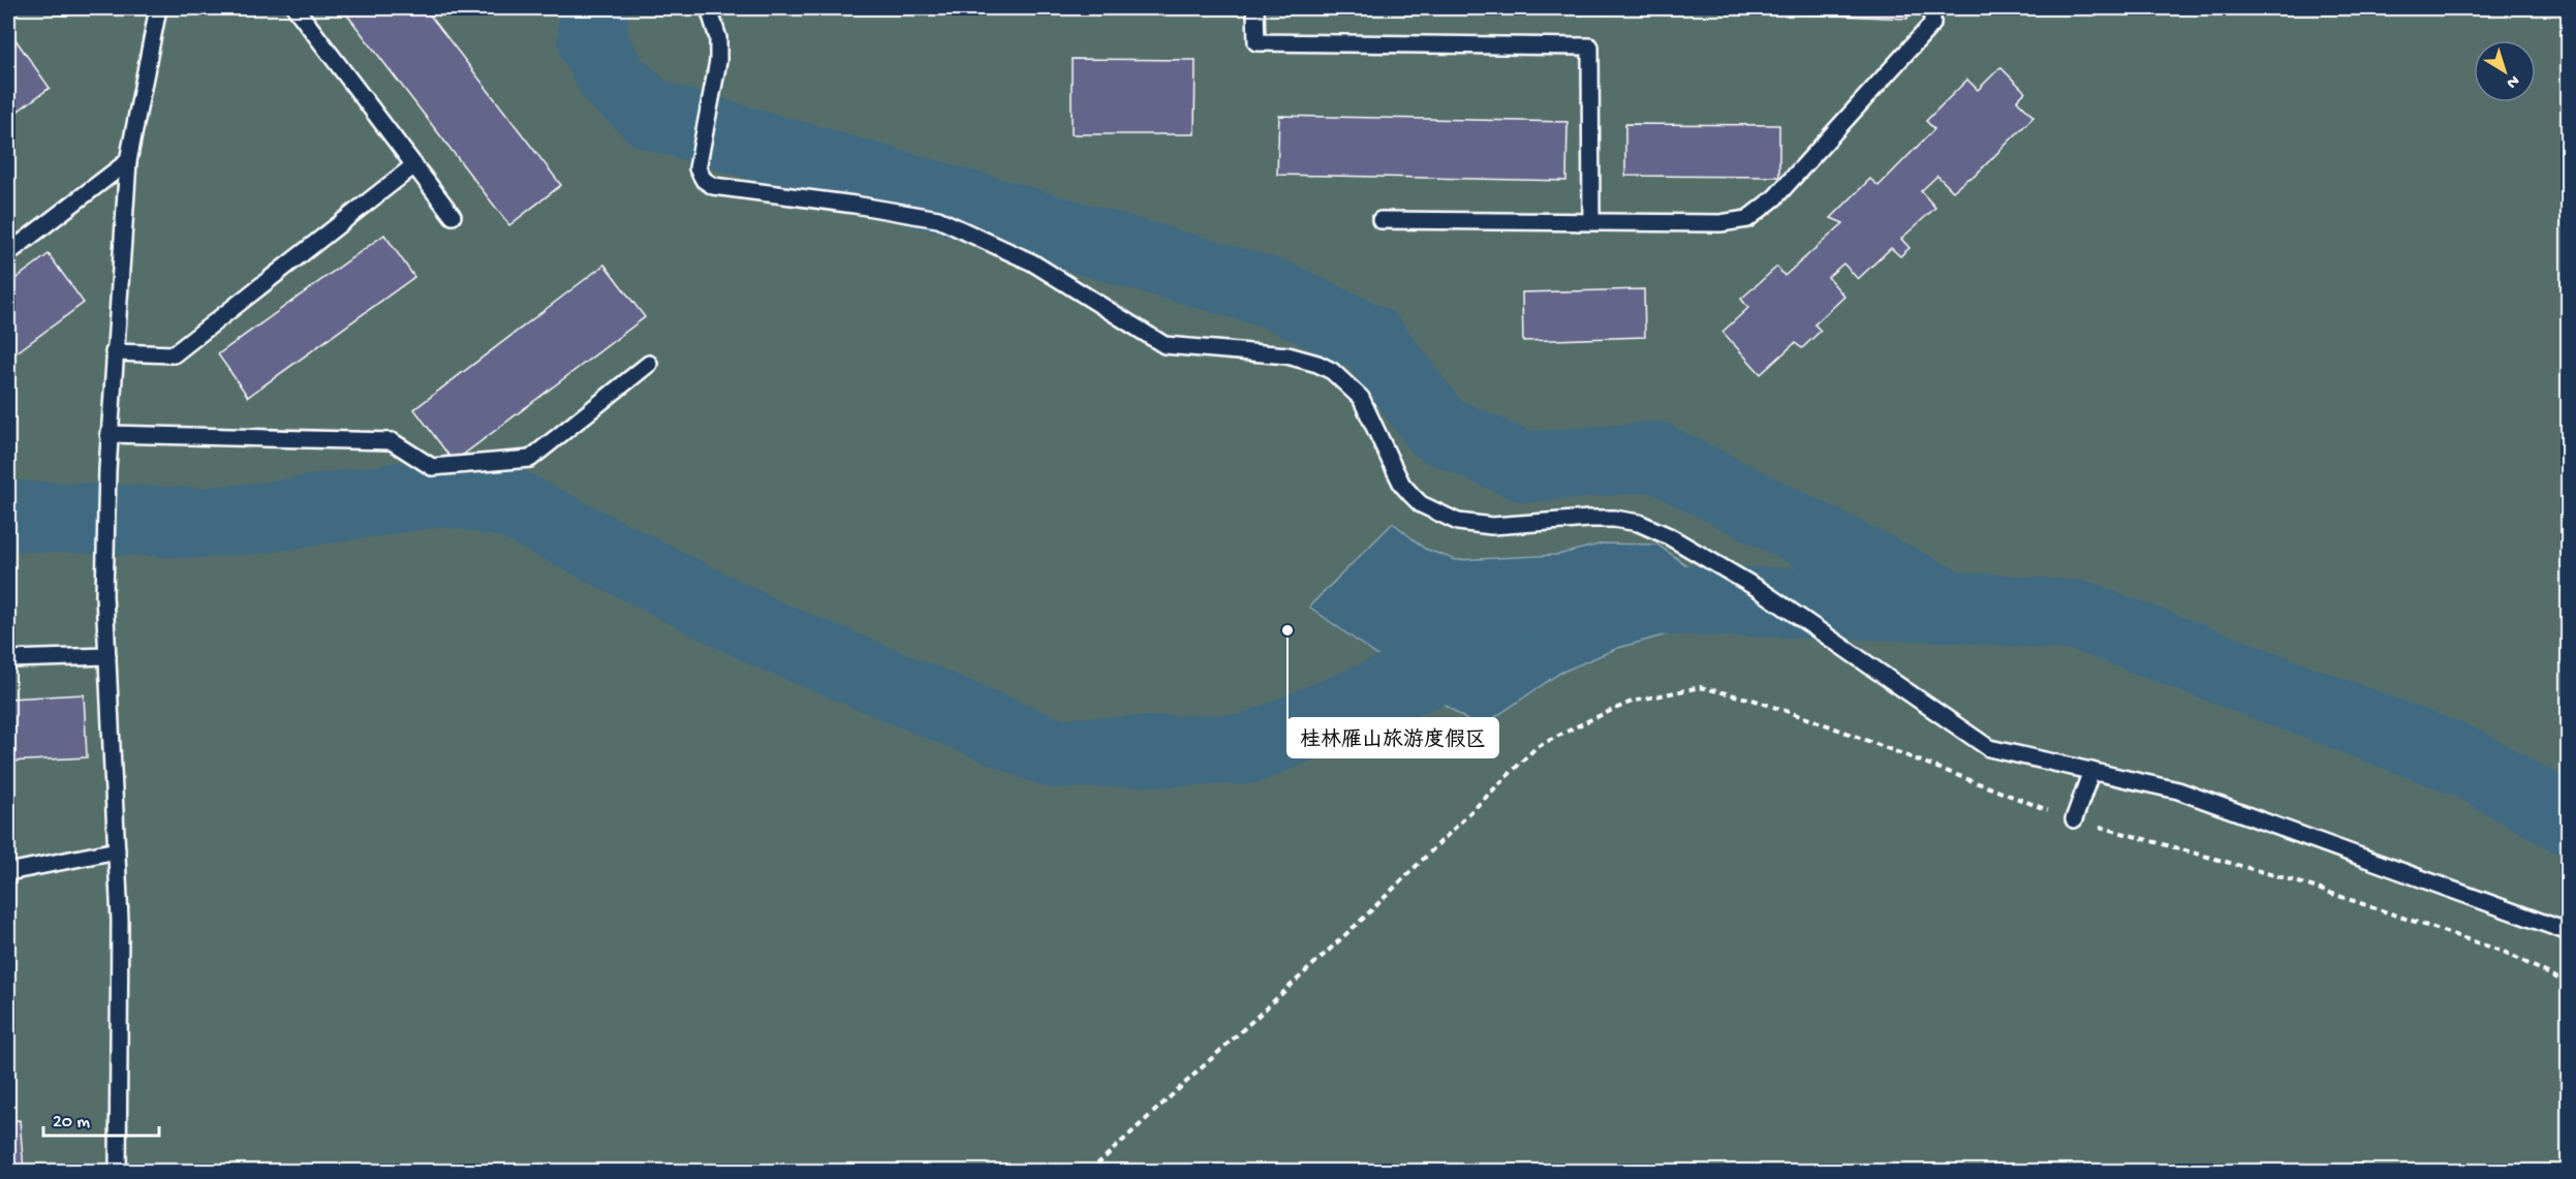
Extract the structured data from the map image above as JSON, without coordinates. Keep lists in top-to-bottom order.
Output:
{
  "places": ["桂林雁山旅游度假区"],
  "scale_bar": "20 m",
  "north": "bottom right"
}
